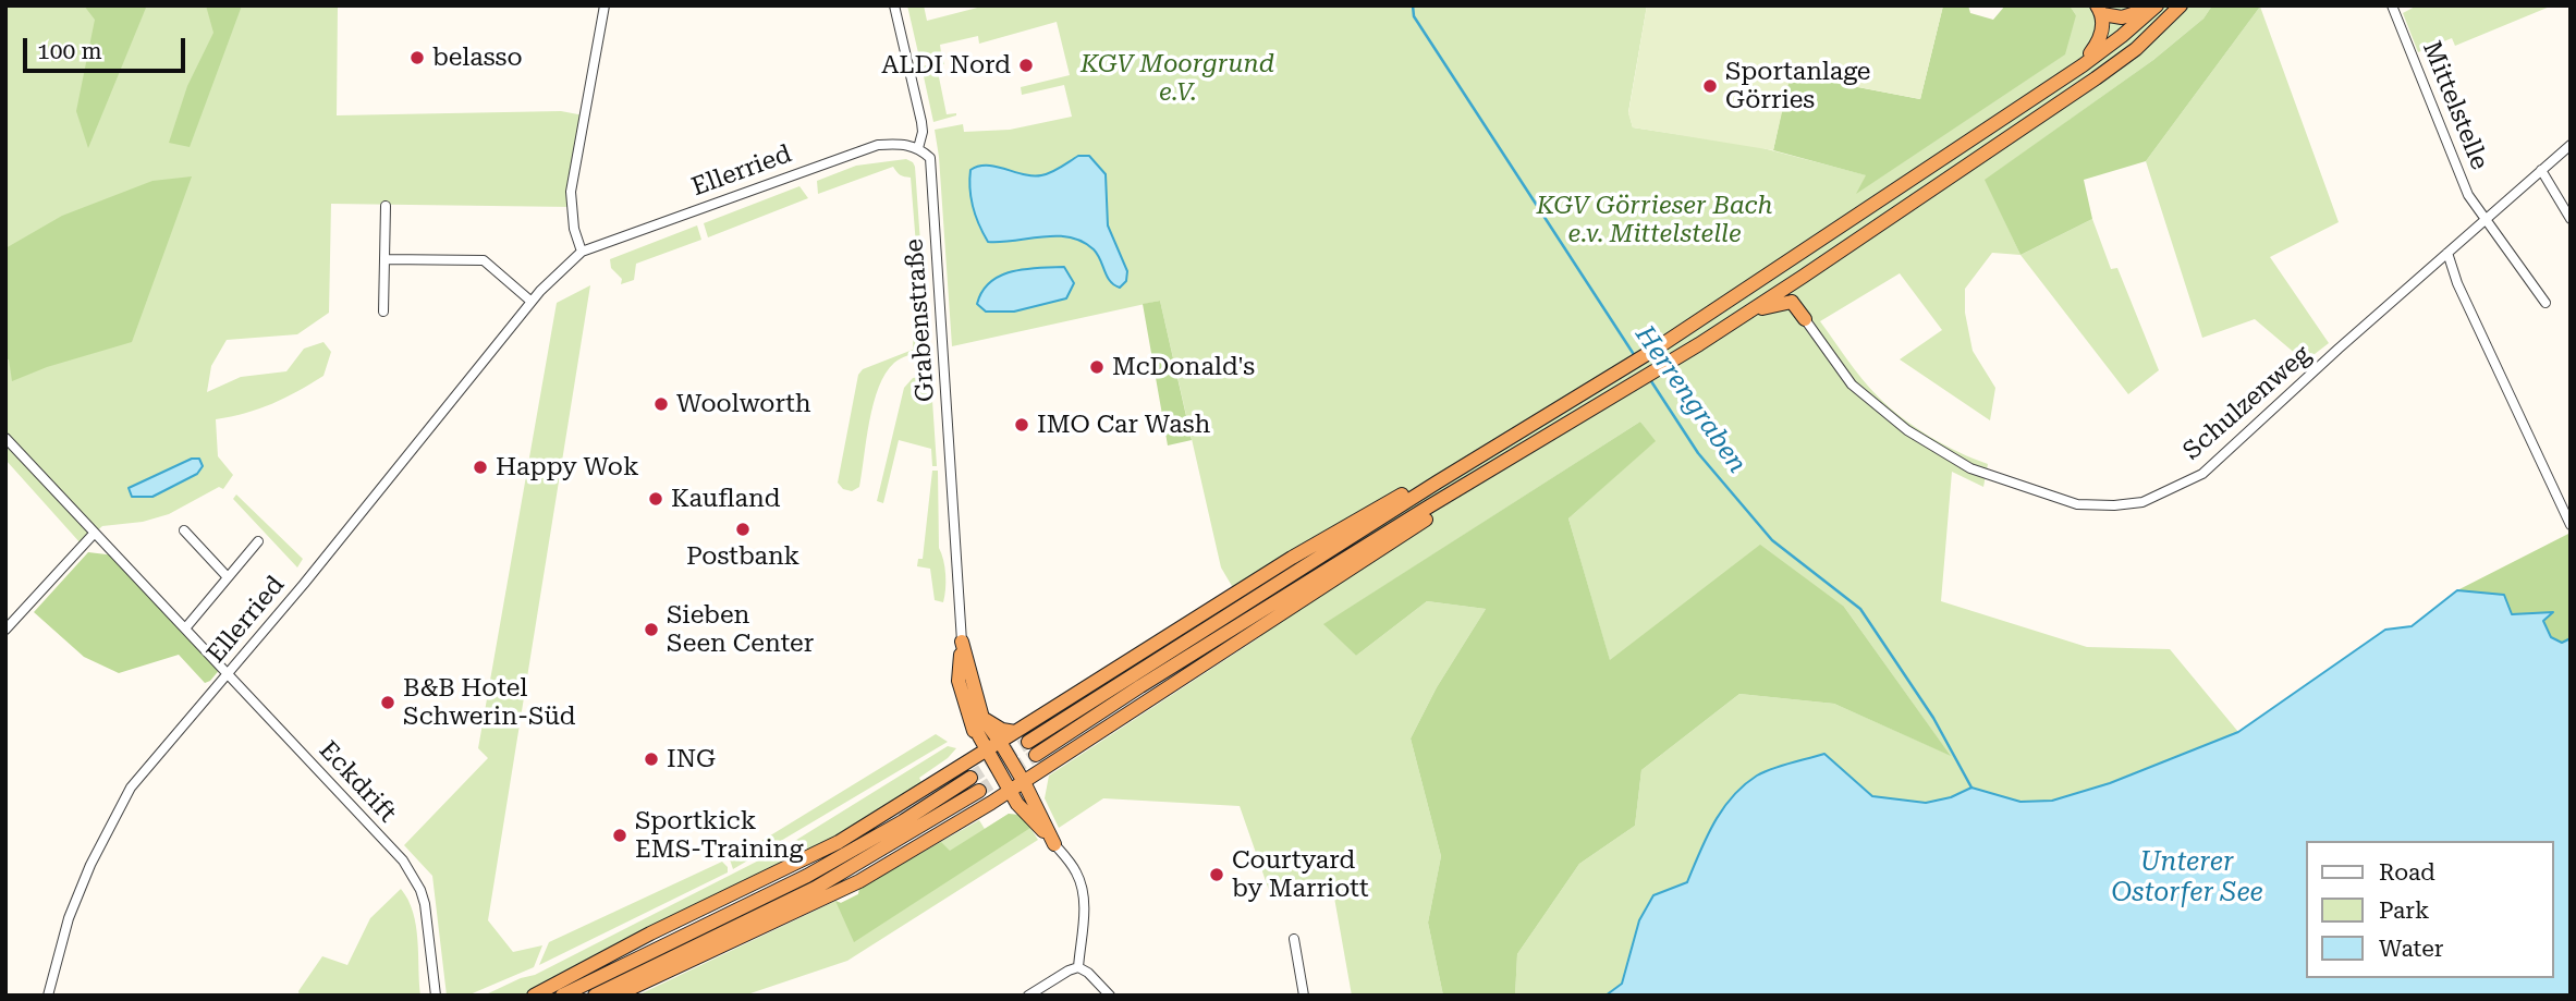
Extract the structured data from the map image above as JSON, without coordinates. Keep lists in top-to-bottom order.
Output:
{
  "streets": {
    "street": [
      "Mittelstelle",
      "Ellerried",
      "Grabenstraße",
      "Schulzenweg",
      "Eckdrift"
    ]
  },
  "crossings": [
    ["Mittelstelle", "Schulzenweg"],
    ["Ellerried", "Grabenstraße"],
    ["Ellerried", "Eckdrift"]
  ],
  "water": ["Herrengraben", "Unterer Ostorfer See"],
  "parks": ["KGV Moorgrund e.V.", "KGV Görrieser Bach e.v. Mittelstelle"],
  "places": [
    "belasso",
    "ALDI Nord",
    "Sportanlage Görries",
    "McDonald's",
    "Woolworth",
    "IMO Car Wash",
    "Happy Wok",
    "Kaufland",
    "Postbank",
    "Sieben Seen Center",
    "B&B Hotel Schwerin-Süd",
    "ING",
    "Sportkick EMS-Training",
    "Courtyard by Marriott"
  ],
  "legend": ["Road", "Park", "Water"],
  "scale_bar": "100 m"
}
